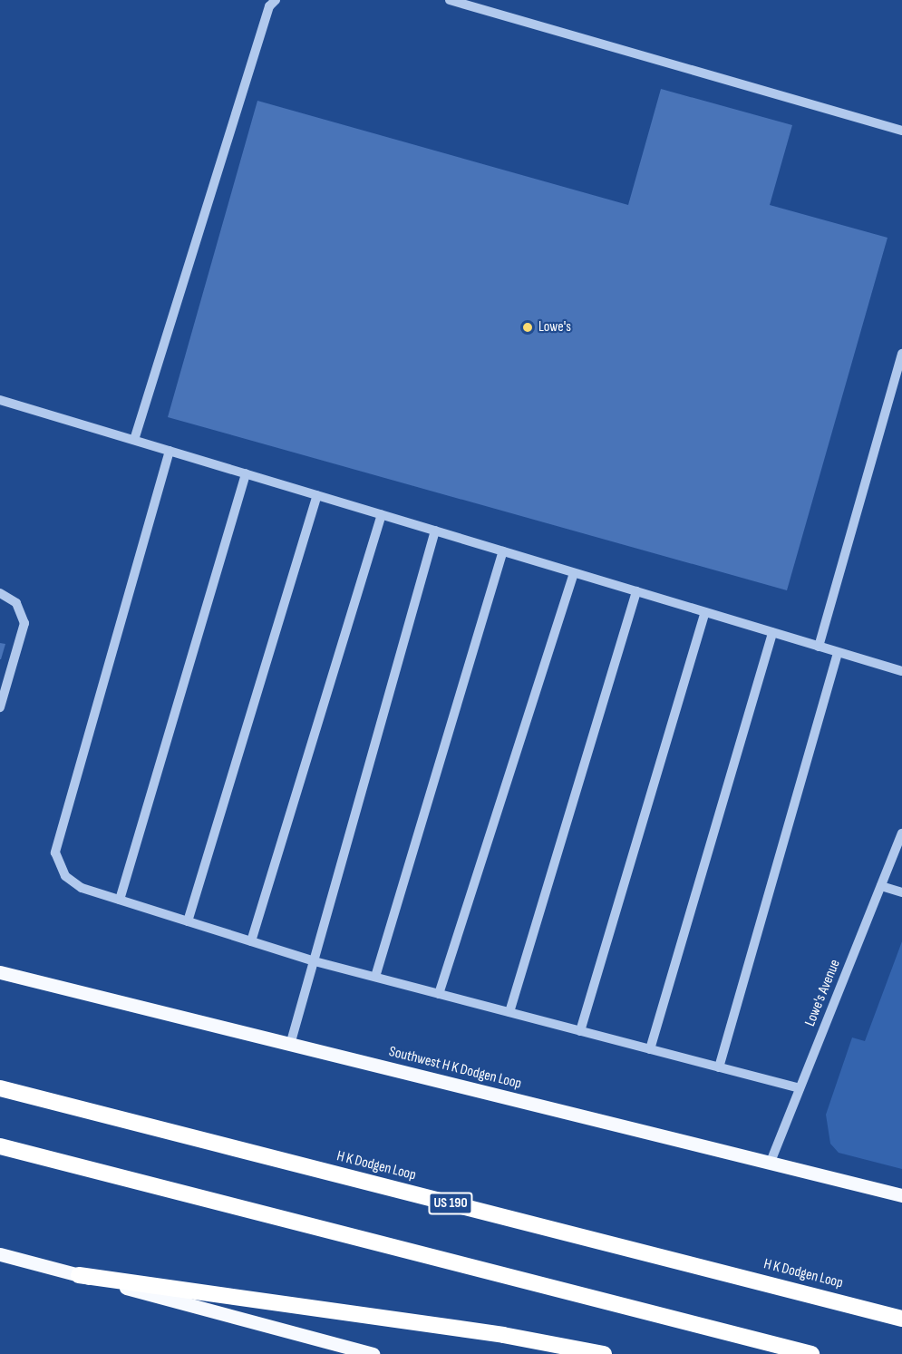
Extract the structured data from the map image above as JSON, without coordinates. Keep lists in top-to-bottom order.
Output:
{
  "streets": {
    "highway": ["H K Dodgen Loop", "US 190"],
    "main road": ["Southwest H K Dodgen Loop"],
    "street": ["Lowe's Avenue"]
  },
  "crossings": [
    ["Lowe's Avenue", "Southwest H K Dodgen Loop"]
  ],
  "places": ["Lowe's"]
}
